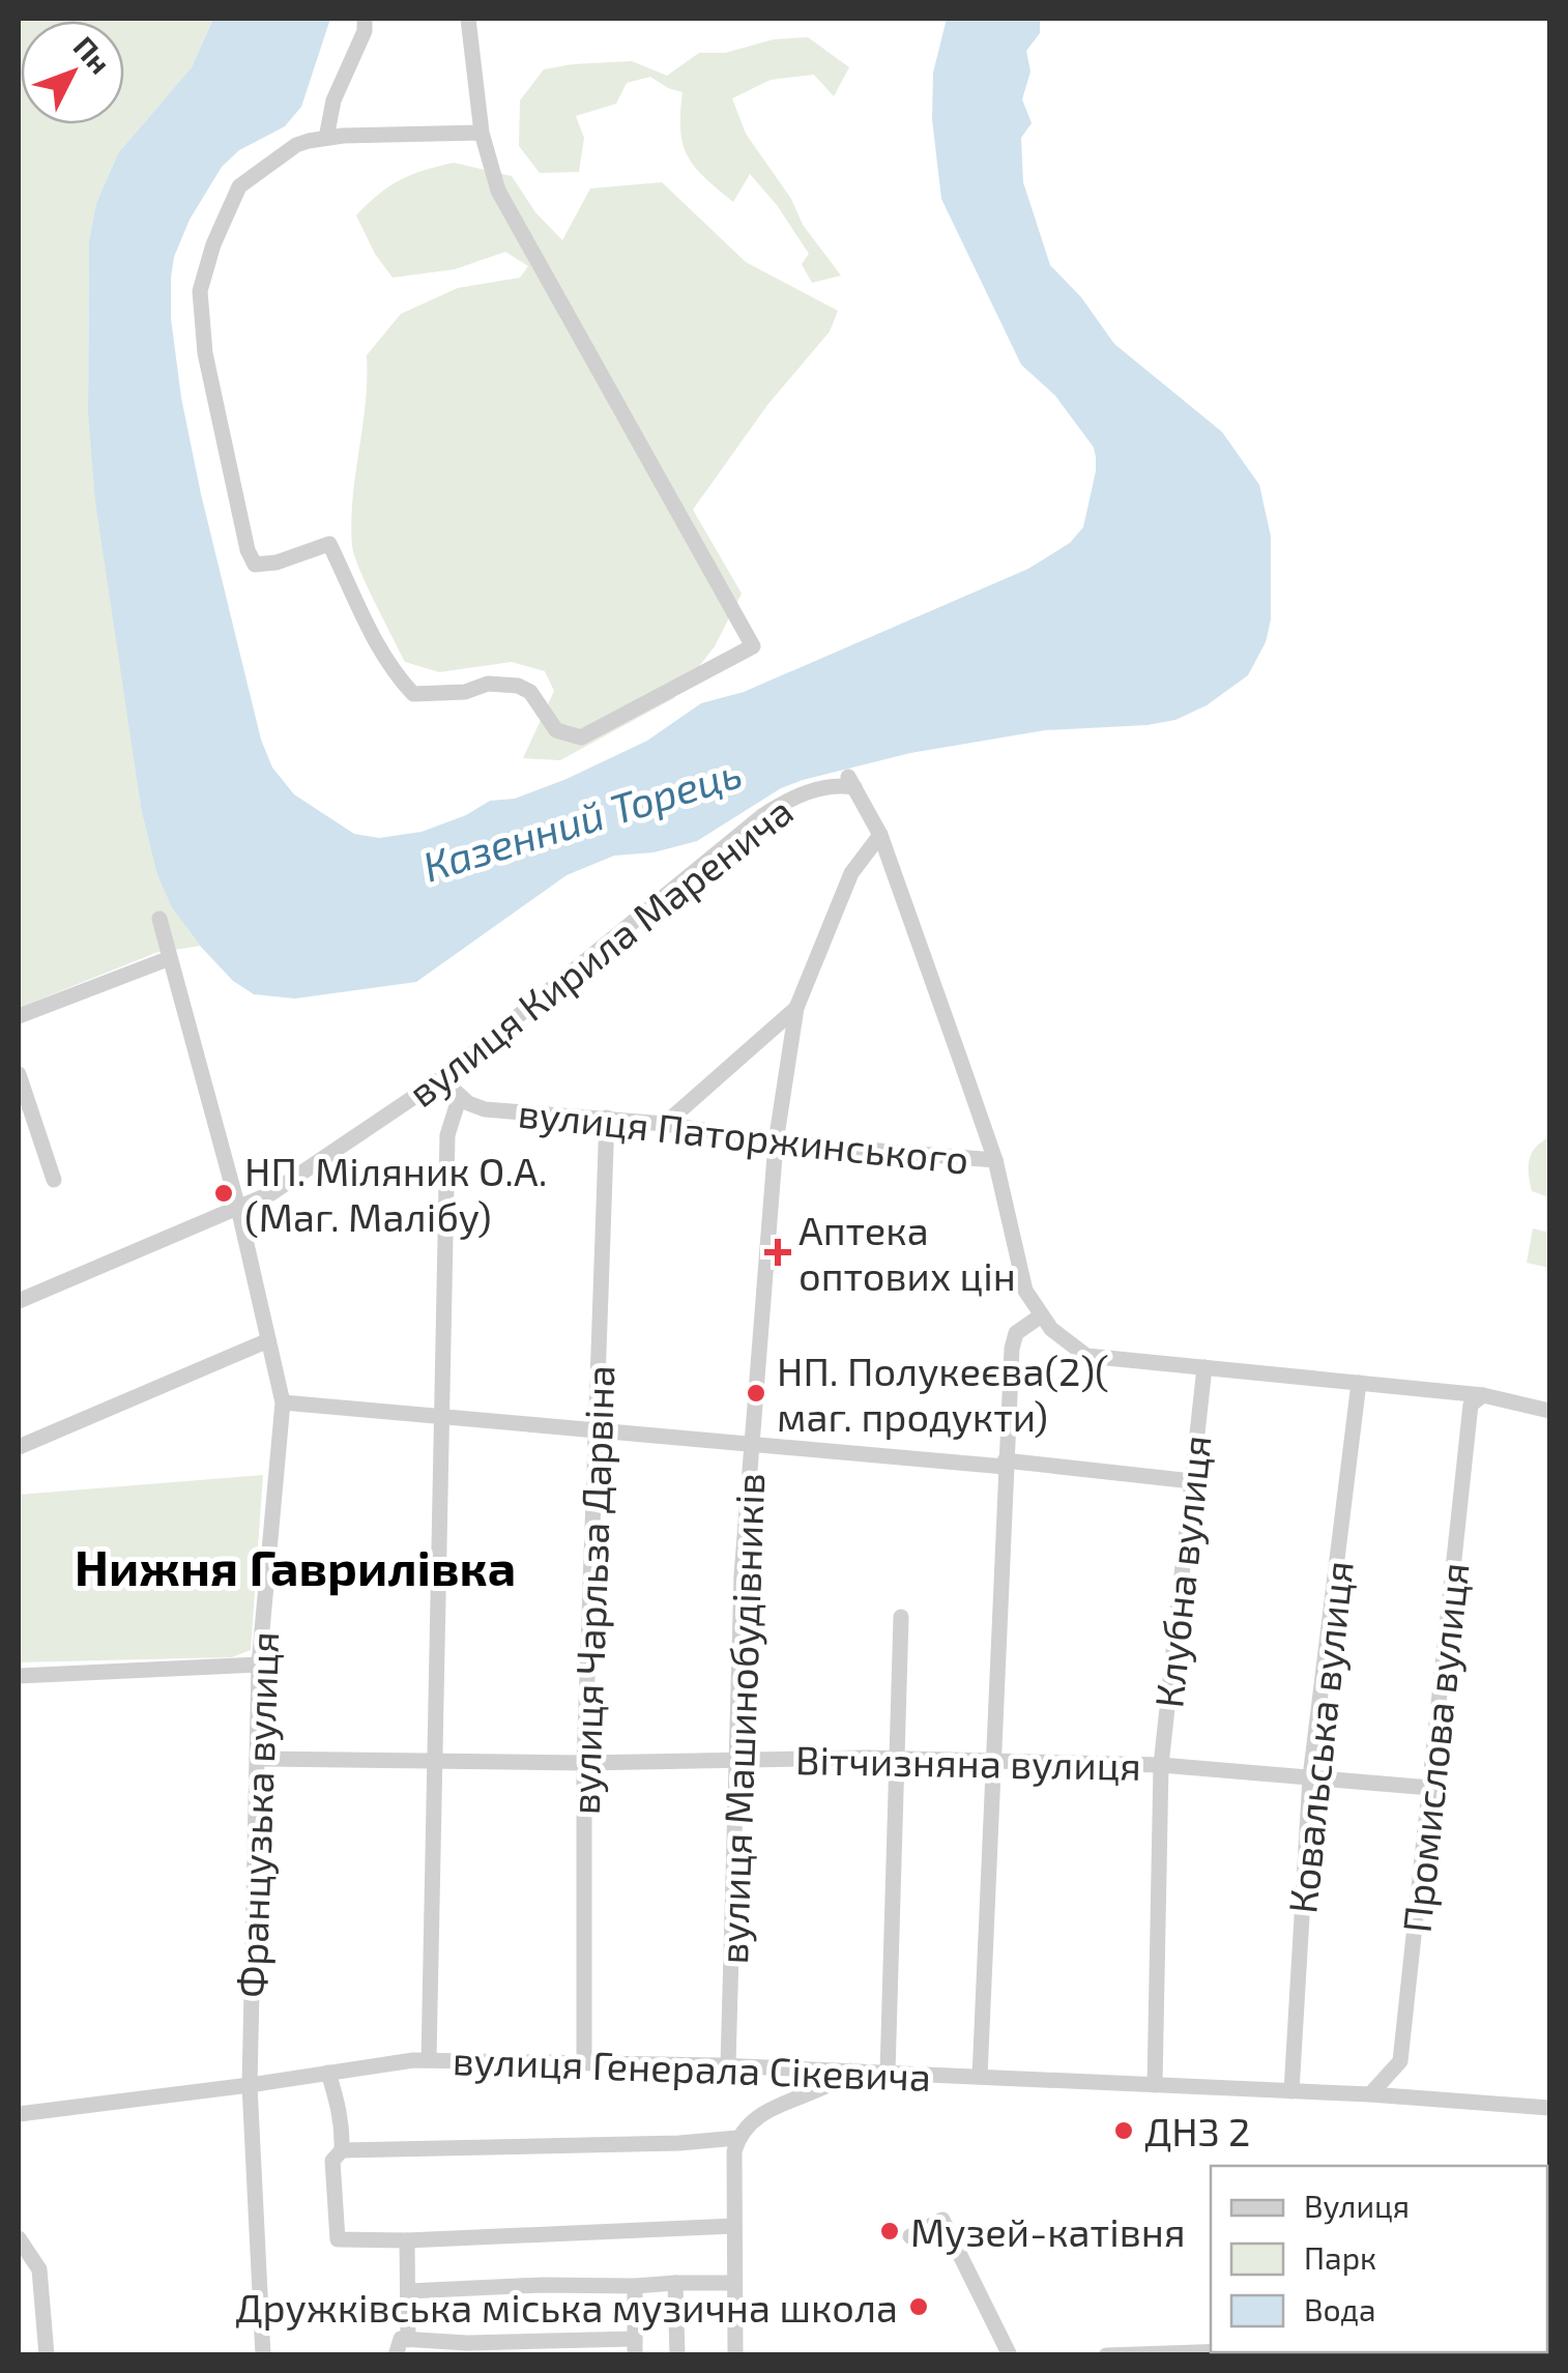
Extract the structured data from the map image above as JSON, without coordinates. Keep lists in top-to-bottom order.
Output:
{
  "streets": {
    "street": [
      "вулиця Кирила Маренича",
      "вулиця Паторжинського",
      "Клубна вулиця",
      "вулиця Чарльза Дарвіна",
      "вулиця Машинобудівників",
      "Ковальська вулиця",
      "Промислова вулиця",
      "Вітчизняна вулиця",
      "Французька вулиця",
      "вулиця Генерала Сікевича"
    ]
  },
  "crossings": [
    ["вулиця Кирила Маренича", "вулиця Машинобудівників"],
    ["вулиця Кирила Маренича", "Французька вулиця"],
    ["вулиця Паторжинського", "вулиця Чарльза Дарвіна"],
    ["вулиця Паторжинського", "вулиця Машинобудівників"],
    ["Клубна вулиця", "Вітчизняна вулиця"],
    ["Клубна вулиця", "вулиця Генерала Сікевича"],
    ["вулиця Чарльза Дарвіна", "Вітчизняна вулиця"],
    ["вулиця Чарльза Дарвіна", "вулиця Генерала Сікевича"],
    ["вулиця Машинобудівників", "Вітчизняна вулиця"],
    ["вулиця Машинобудівників", "вулиця Генерала Сікевича"],
    ["Ковальська вулиця", "Вітчизняна вулиця"],
    ["Ковальська вулиця", "вулиця Генерала Сікевича"],
    ["Промислова вулиця", "Вітчизняна вулиця"],
    ["Промислова вулиця", "вулиця Генерала Сікевича"],
    ["Вітчизняна вулиця", "Французька вулиця"],
    ["Французька вулиця", "вулиця Генерала Сікевича"]
  ],
  "districts": ["Нижня Гаврилівка"],
  "water": ["Казенний Торець"],
  "places": {
    "other": [
      "НП. Міляник О.А. (Маг. Малібу)",
      "НП. Полукеєва(2)( маг. продукти)",
      "ДНЗ 2",
      "Музей-катівня",
      "Дружківська міська музична школа"
    ],
    "health": ["Аптека оптових цін"]
  },
  "legend": ["Вулиця", "Парк", "Вода"],
  "north": "top right"
}
